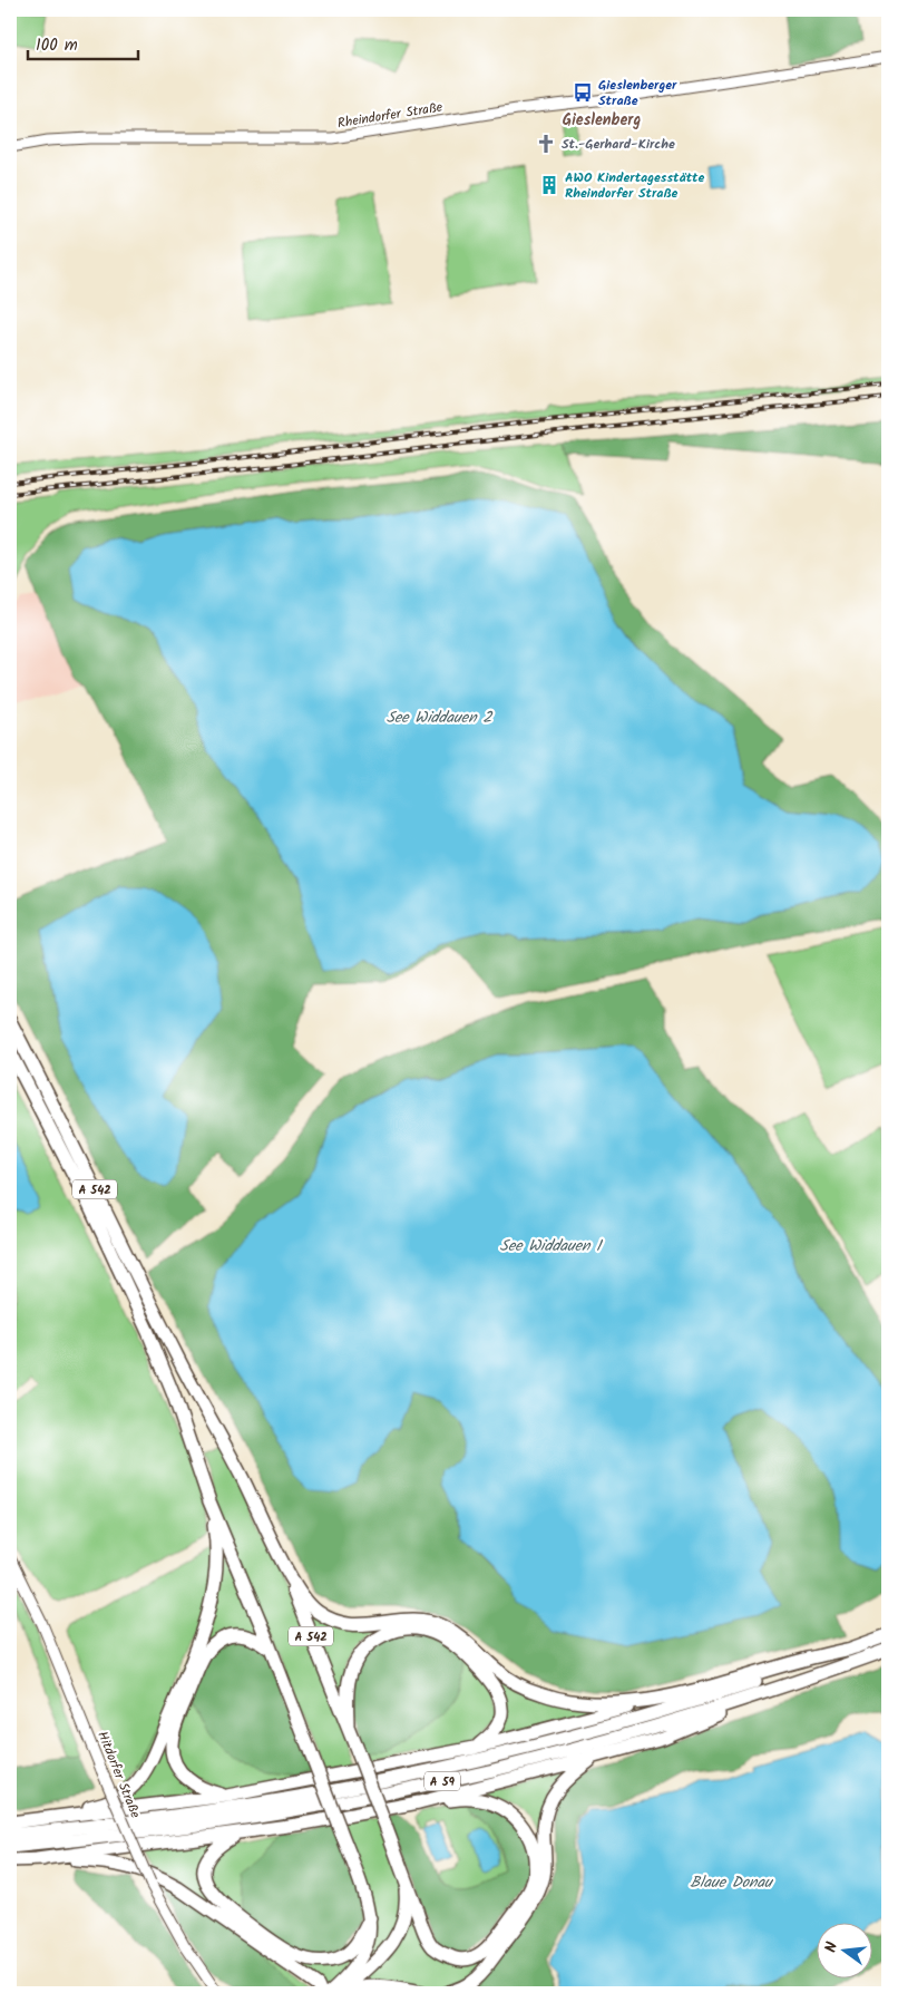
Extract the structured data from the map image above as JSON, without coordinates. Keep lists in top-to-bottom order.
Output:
{
  "streets": {
    "highway": ["A 542", "A 59"],
    "main road": ["Rheindorfer Straße", "Hitdorfer Straße"]
  },
  "districts": ["Gieslenberg"],
  "water": ["See Widdauen 2", "See Widdauen 1", "Blaue Donau"],
  "places": {
    "bus stop": ["Gieslenberger Straße"],
    "church": ["St.-Gerhard-Kirche"],
    "building": ["AWO Kindertagesstätte Rheindorfer Straße"]
  },
  "scale_bar": "100 m",
  "north": "left"
}
